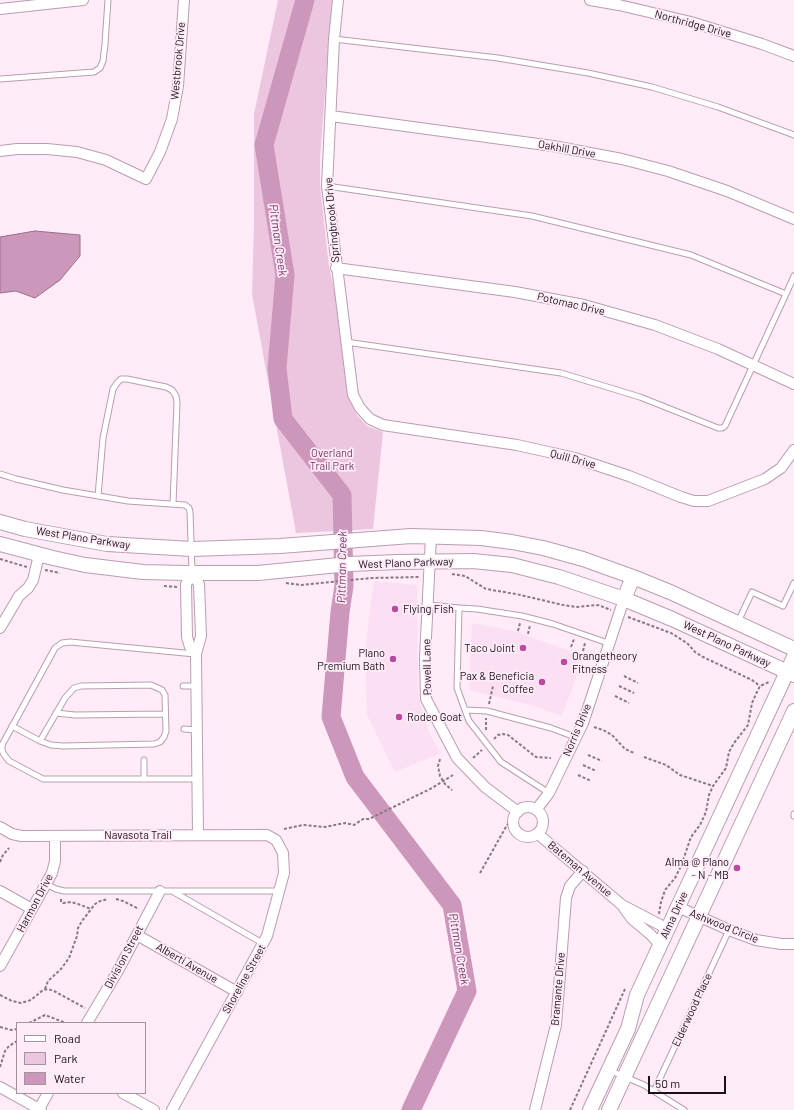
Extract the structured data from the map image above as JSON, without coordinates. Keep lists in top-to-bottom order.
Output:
{
  "streets": {
    "main road": ["West Plano Parkway", "Alma Drive"],
    "street": [
      "Northridge Drive",
      "Westbrook Drive",
      "Oakhill Drive",
      "Springbrook Drive",
      "Potomac Drive",
      "Quill Drive",
      "Powell Lane",
      "Norris Drive",
      "Navasota Trail",
      "Bateman Avenue",
      "Harmon Drive",
      "Ashwood Circle",
      "Division Street",
      "Alberti Avenue",
      "Shoreline Street",
      "Bramante Drive"
    ],
    "lane": ["Elderwood Place"]
  },
  "crossings": [
    ["Oakhill Drive", "Springbrook Drive"],
    ["Springbrook Drive", "Potomac Drive"],
    ["Springbrook Drive", "Quill Drive"],
    ["West Plano Parkway", "Powell Lane"],
    ["West Plano Parkway", "Norris Drive"],
    ["West Plano Parkway", "Alma Drive"],
    ["Powell Lane", "Norris Drive"],
    ["Powell Lane", "Bateman Avenue"],
    ["Norris Drive", "Bateman Avenue"],
    ["Navasota Trail", "Harmon Drive"],
    ["Navasota Trail", "Shoreline Street"],
    ["Bateman Avenue", "Alma Drive"],
    ["Bateman Avenue", "Bramante Drive"],
    ["Alma Drive", "Ashwood Circle"],
    ["Ashwood Circle", "Elderwood Place"],
    ["Division Street", "Alberti Avenue"],
    ["Alberti Avenue", "Shoreline Street"]
  ],
  "water": ["Pittman Creek"],
  "parks": ["Overland Trail Park"],
  "places": [
    "Flying Fish",
    "Taco Joint",
    "Plano Premium Bath",
    "Orangetheory Fitness",
    "Pax & Beneficia Coffee",
    "Rodeo Goat",
    "Alma @ Plano - N - MB"
  ],
  "legend": ["Road", "Park", "Water"],
  "scale_bar": "50 m"
}
